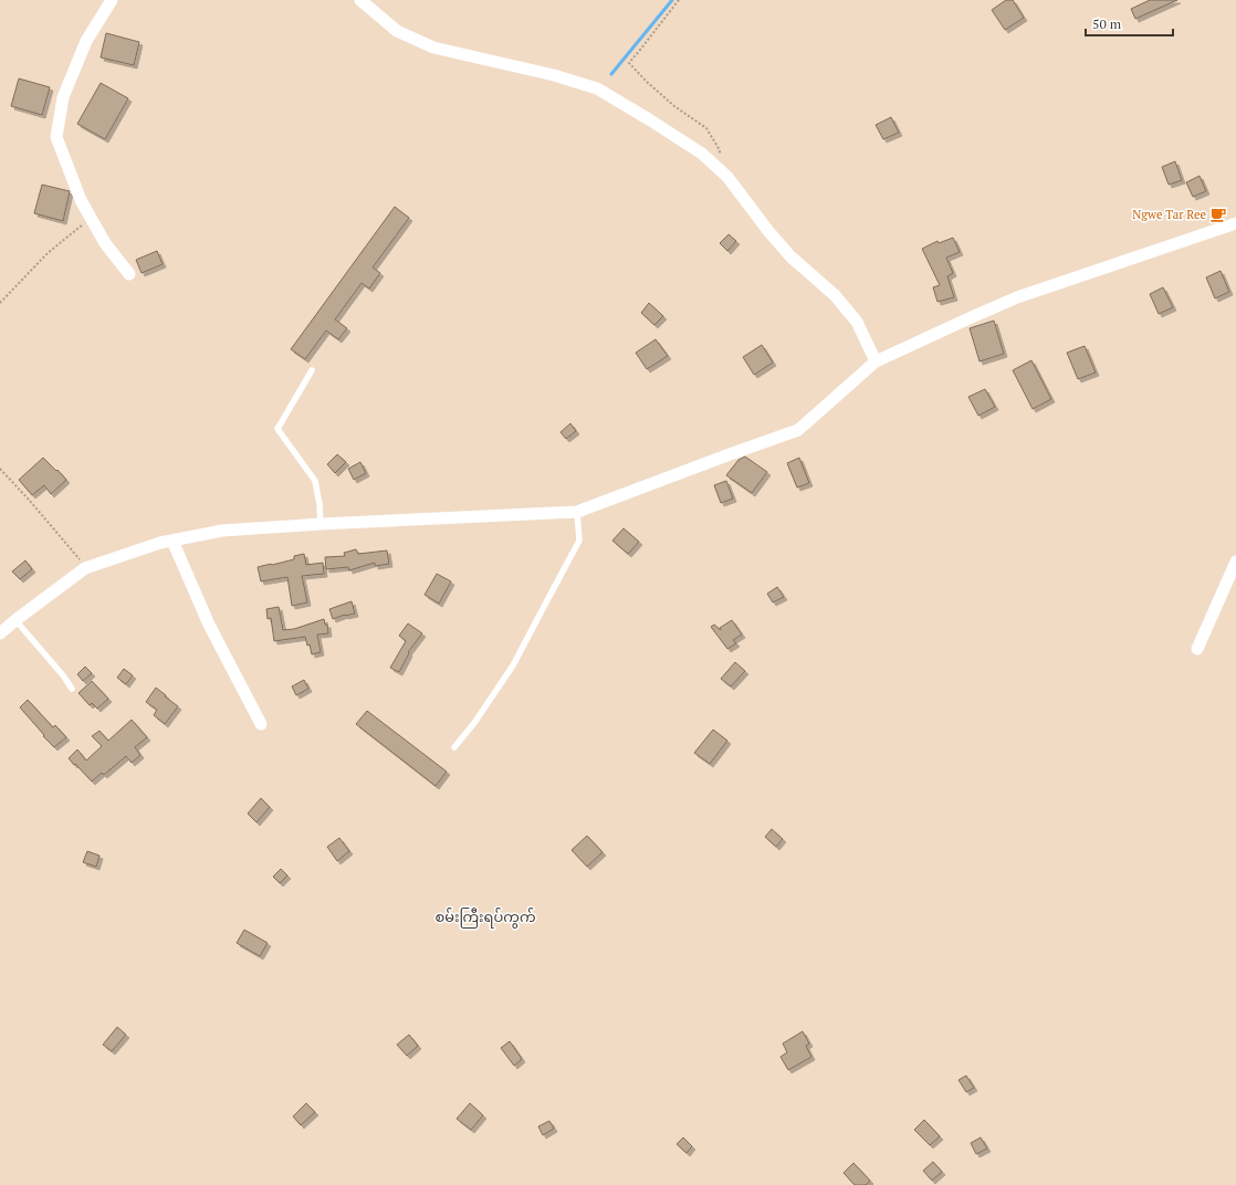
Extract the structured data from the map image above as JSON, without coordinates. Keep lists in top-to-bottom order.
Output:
{
  "districts": ["စမ်းကြီးရပ်ကွက်"],
  "places": {
    "cafe": ["Ngwe Tar Ree"]
  },
  "scale_bar": "50 m"
}
